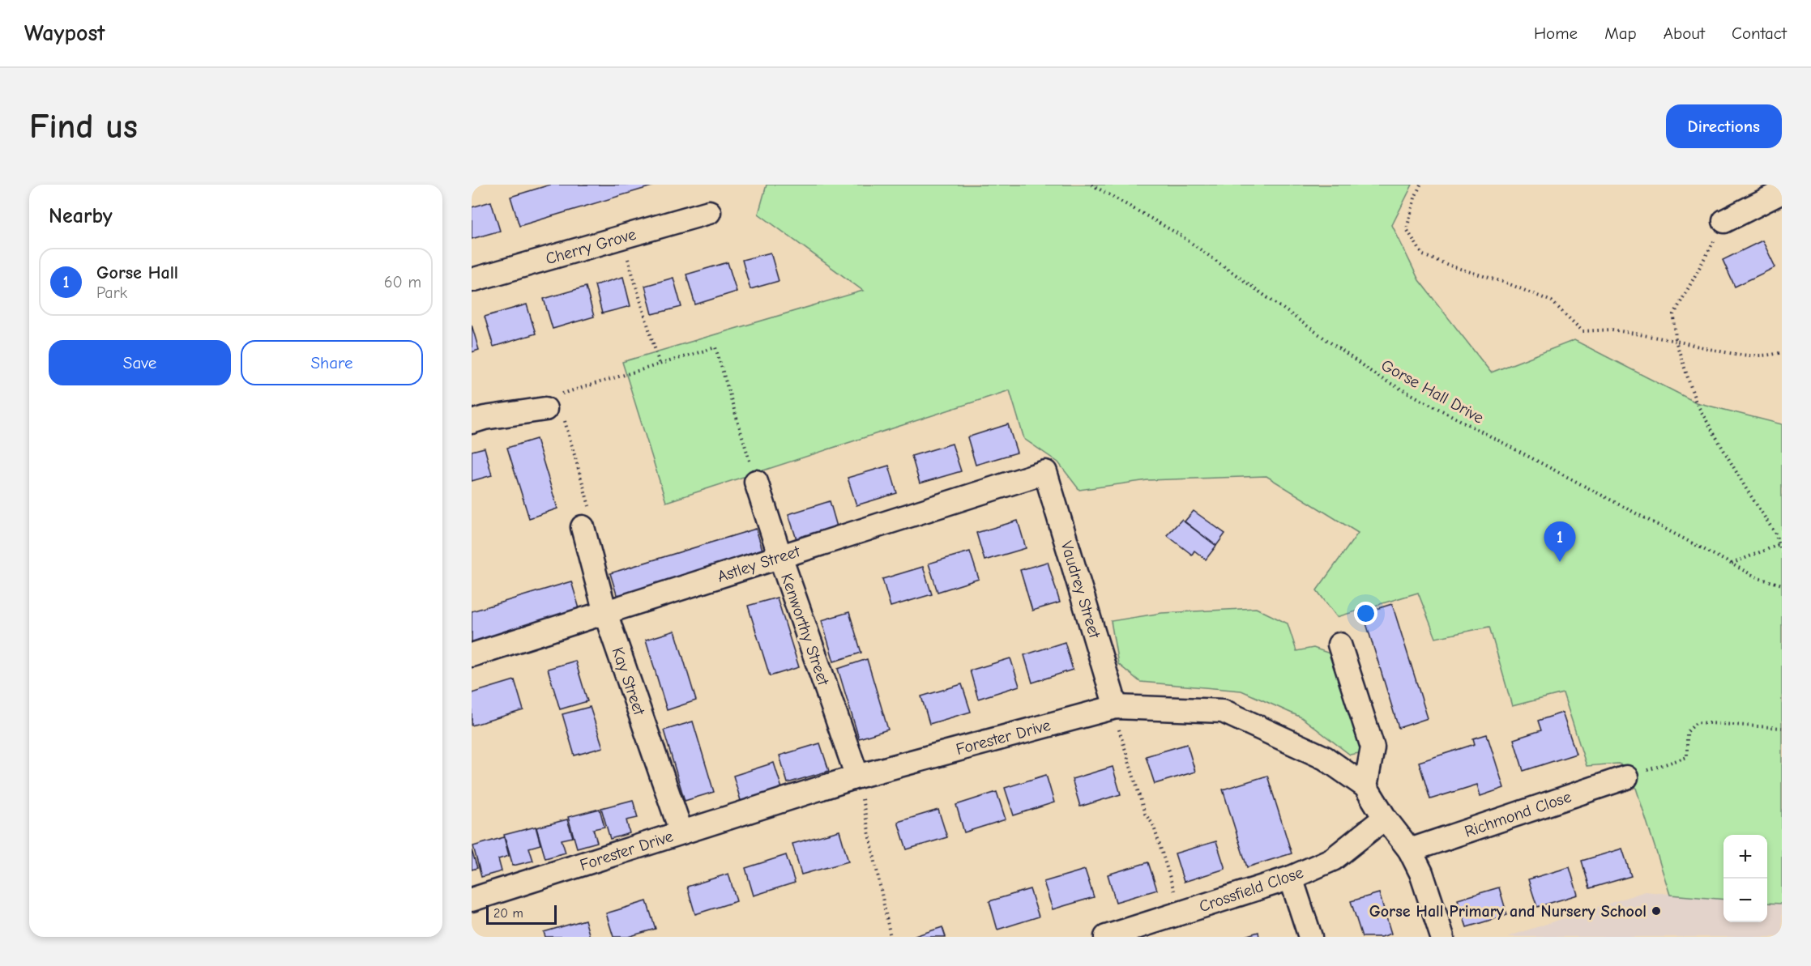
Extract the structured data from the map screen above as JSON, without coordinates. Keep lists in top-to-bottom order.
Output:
{
  "streets": {
    "street": [
      "Cherry Grove",
      "Astley Street",
      "Vaudrey Street",
      "Kenworthy Street",
      "Kay Street",
      "Forester Drive",
      "Richmond Close",
      "Crossfield Close"
    ],
    "path": ["Gorse Hall Drive"]
  },
  "crossings": [
    ["Astley Street", "Vaudrey Street"],
    ["Astley Street", "Kenworthy Street"],
    ["Astley Street", "Kay Street"],
    ["Vaudrey Street", "Forester Drive"],
    ["Kenworthy Street", "Forester Drive"],
    ["Kay Street", "Forester Drive"],
    ["Forester Drive", "Richmond Close"],
    ["Forester Drive", "Crossfield Close"]
  ],
  "places": ["Gorse Hall Primary and Nursery School"],
  "scale_bar": "20 m",
  "page": {
    "header": "Waypost",
    "nav": [
      "Home",
      "Map",
      "About",
      "Contact"
    ],
    "buttons": [
      "Directions",
      ["Save", "Share"]
    ],
    "title": "Find us",
    "heading": "Nearby",
    "list": [
      {
        "mark": "1",
        "name": "Gorse Hall",
        "note": "Park",
        "value": "60 m"
      }
    ],
    "pins": "1",
    "map_buttons": ["+", "−"],
    "scale": "20 m"
  }
}
